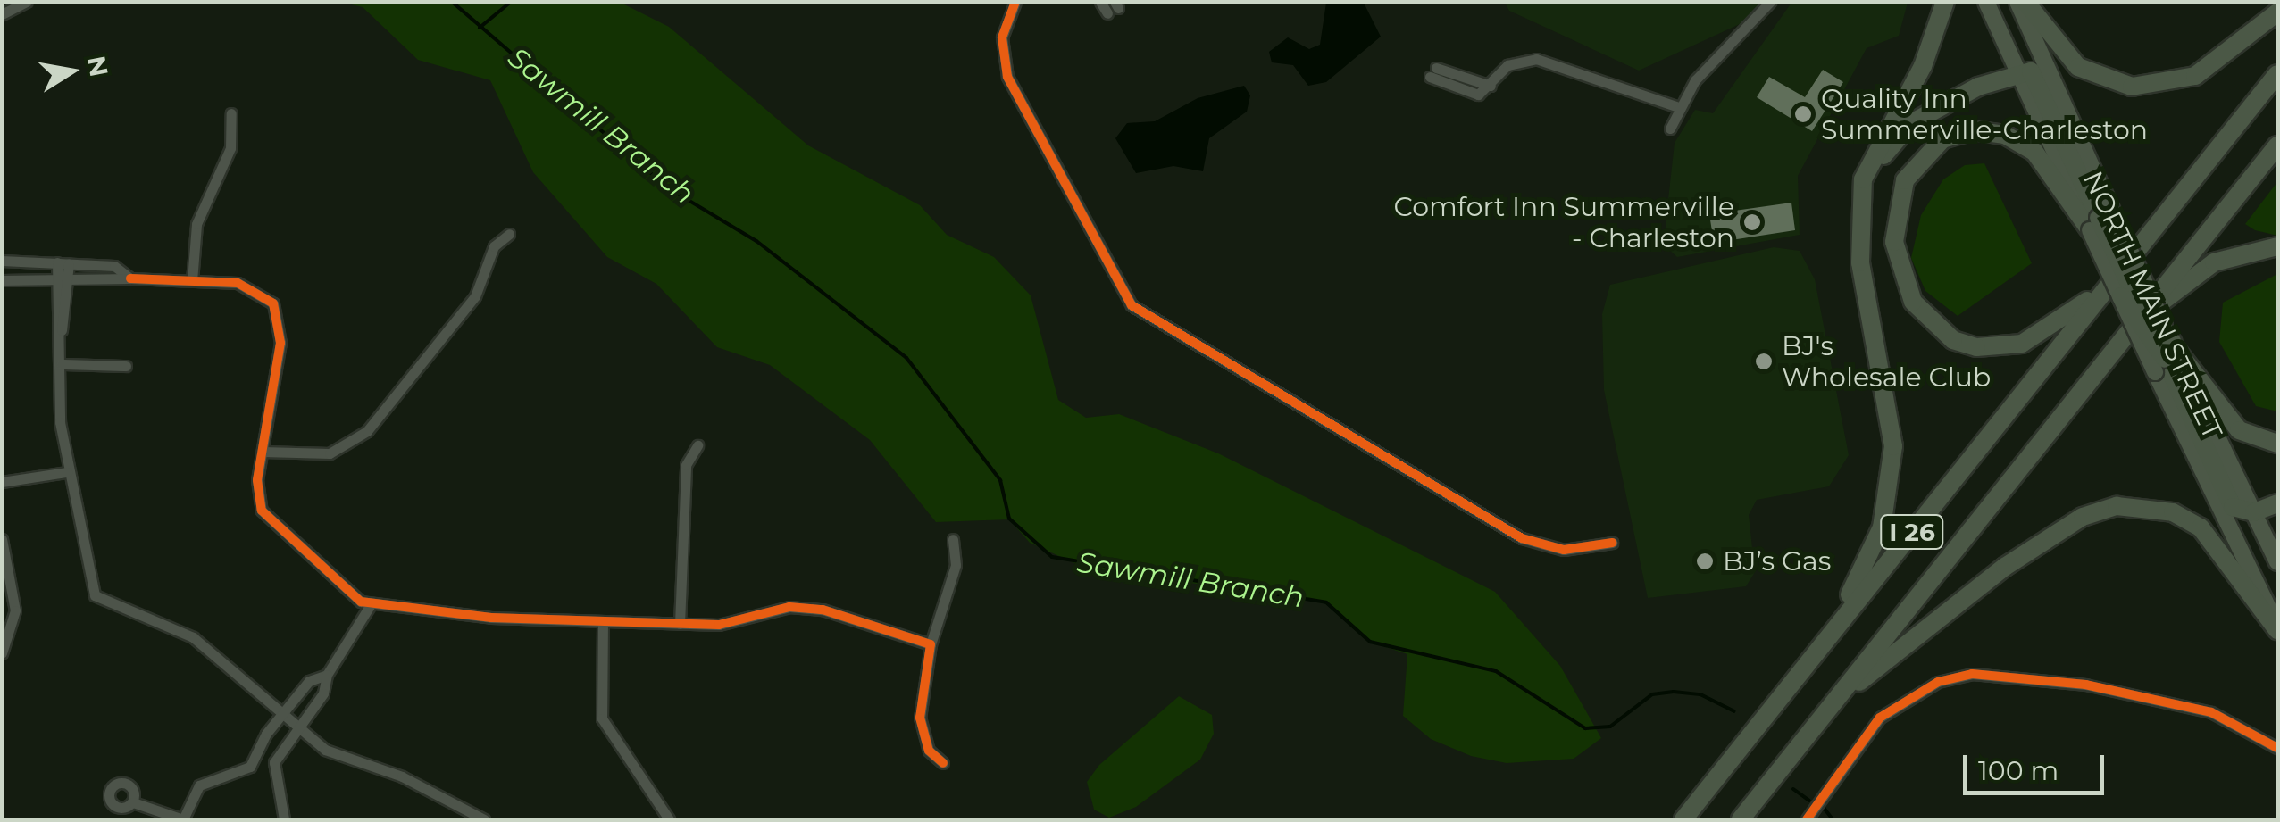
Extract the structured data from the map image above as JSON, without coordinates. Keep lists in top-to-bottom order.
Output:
{
  "streets": {
    "highway": ["I 26"],
    "main road": ["NORTH MAIN STREET"]
  },
  "water": ["Sawmill Branch"],
  "places": [
    "Quality Inn Summerville-Charleston",
    "Comfort Inn Summerville - Charleston",
    "BJ's Wholesale Club",
    "BJ’s Gas"
  ],
  "scale_bar": "100 m",
  "north": "right"
}
